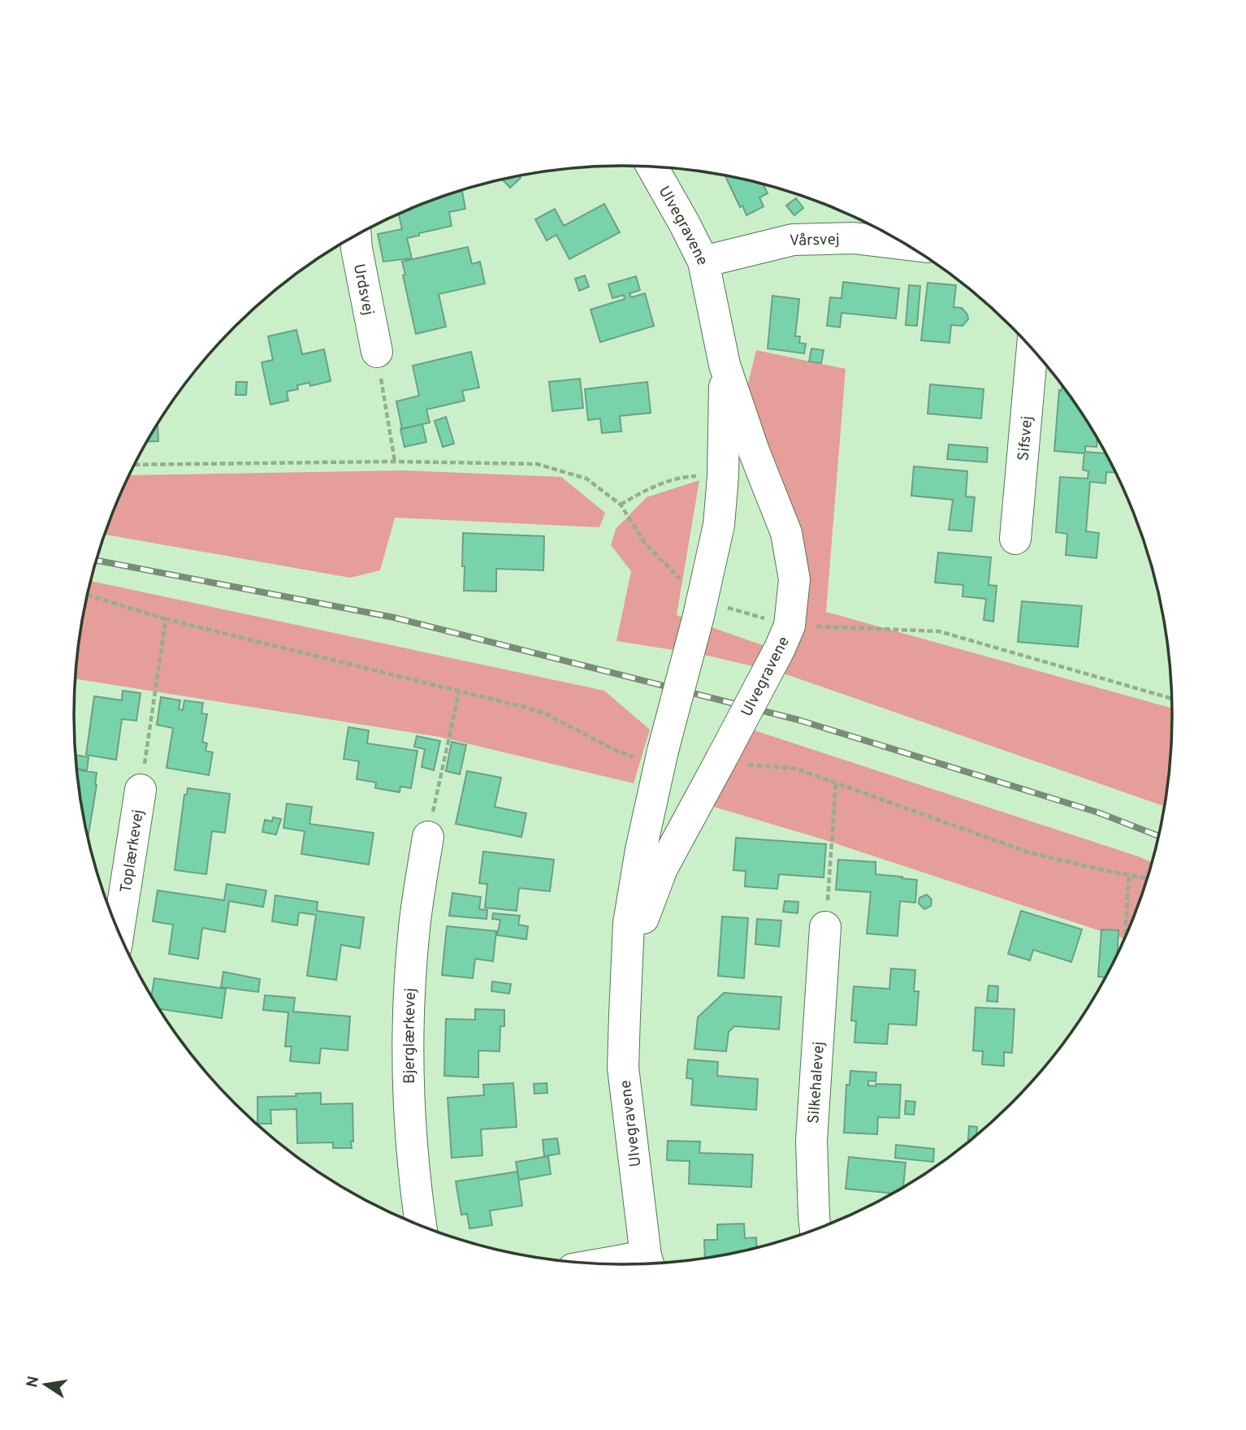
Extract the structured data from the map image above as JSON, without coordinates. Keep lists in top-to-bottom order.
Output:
{
  "streets": {
    "street": [
      "Ulvegravene",
      "Vårsvej",
      "Urdsvej",
      "Sifsvej",
      "Toplærkevej",
      "Bjerglærkevej",
      "Silkehalevej"
    ]
  },
  "crossings": [
    ["Ulvegravene", "Vårsvej"]
  ],
  "north": "left"
}
